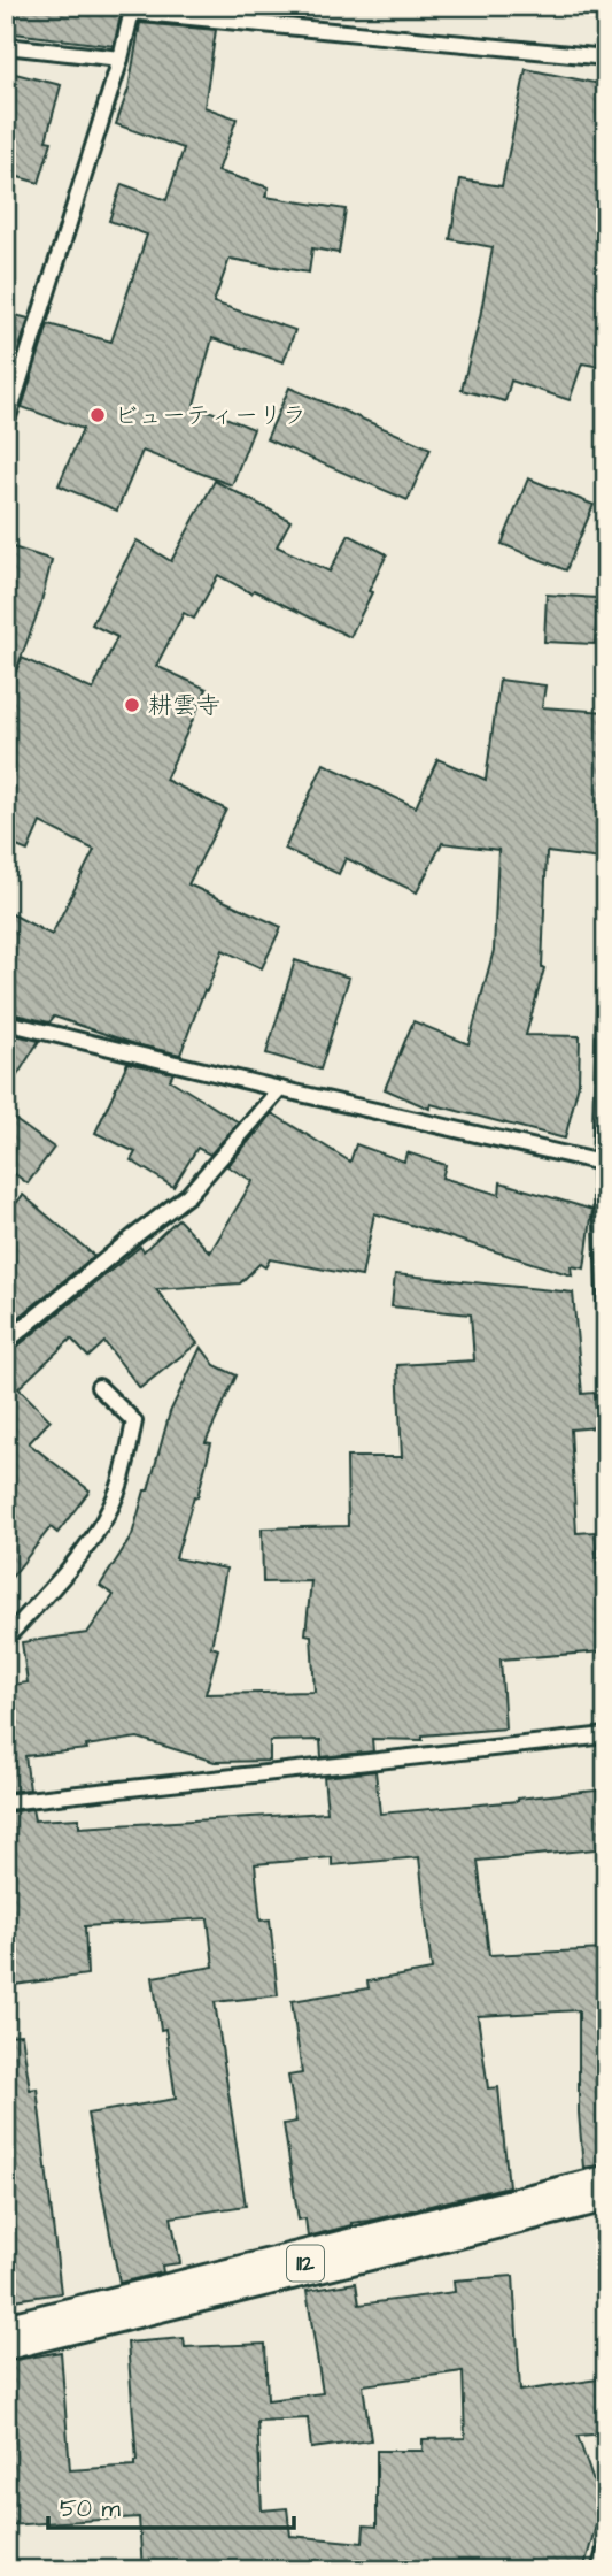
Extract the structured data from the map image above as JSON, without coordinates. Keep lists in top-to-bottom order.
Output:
{
  "streets": {
    "highway": ["112"]
  },
  "places": ["ビューティーリラ", "耕雲寺"],
  "scale_bar": "50 m"
}
